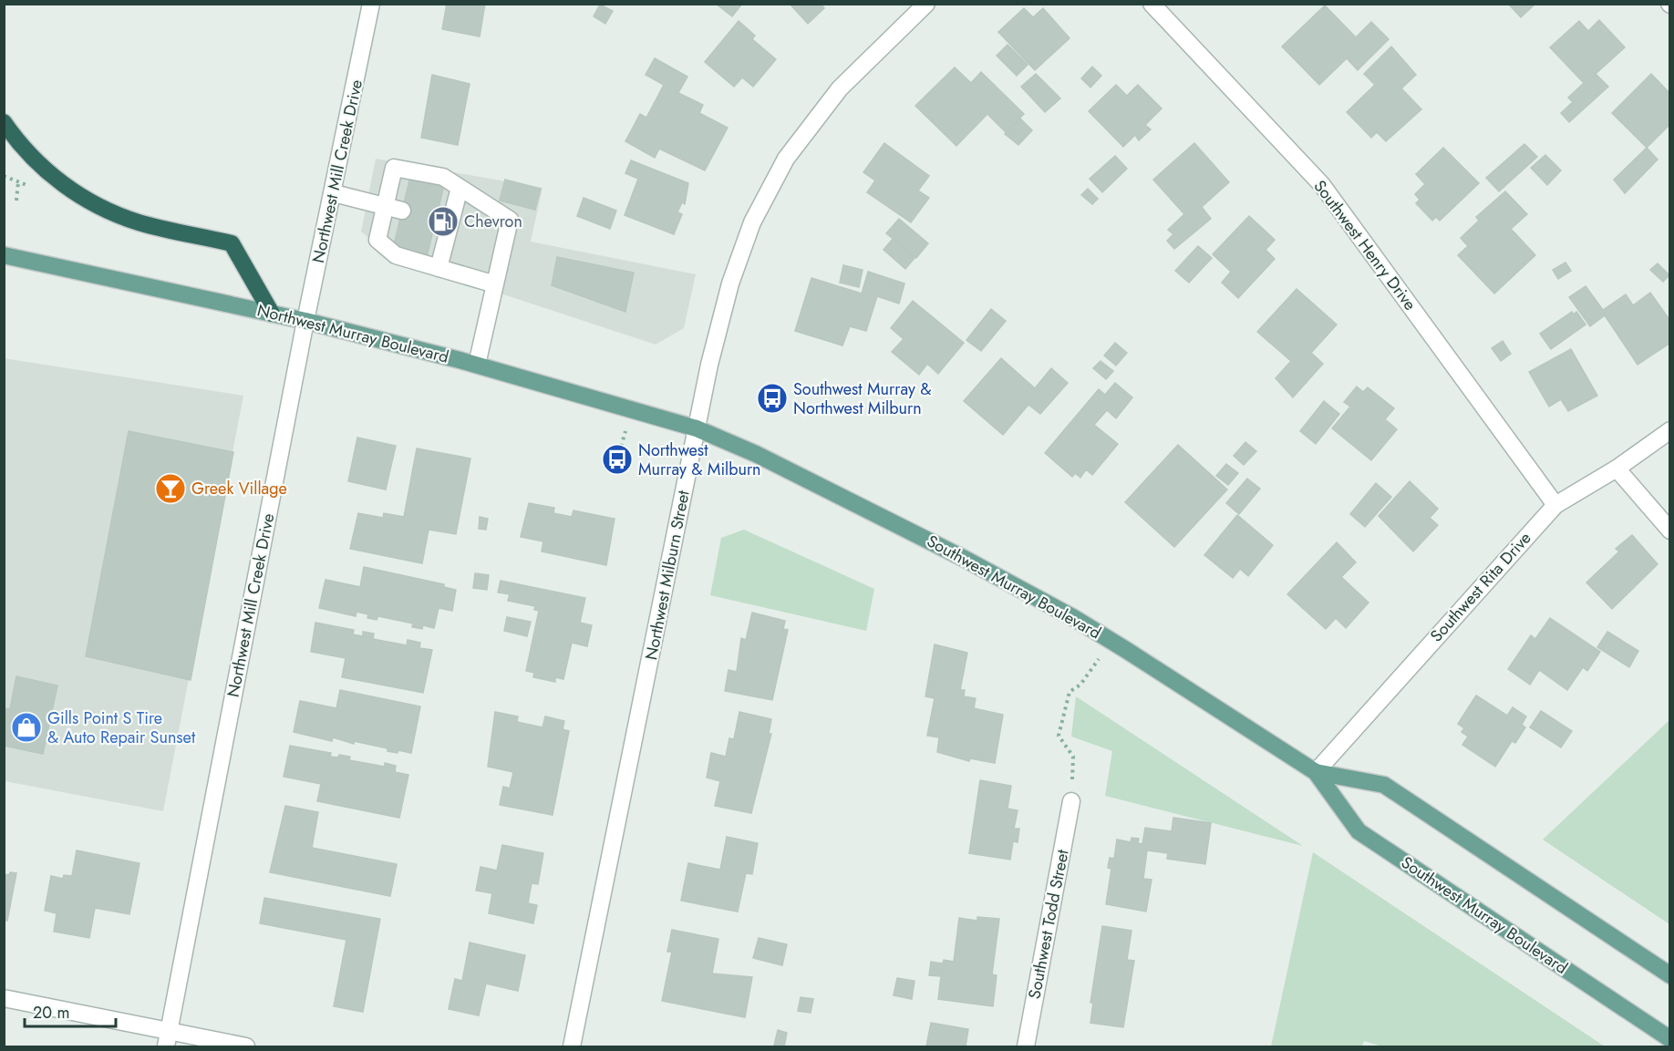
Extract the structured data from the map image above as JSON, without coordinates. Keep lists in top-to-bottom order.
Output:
{
  "streets": {
    "main road": ["Northwest Murray Boulevard", "Southwest Murray Boulevard"],
    "street": [
      "Northwest Mill Creek Drive",
      "Southwest Henry Drive",
      "Northwest Milburn Street",
      "Southwest Rita Drive",
      "Southwest Todd Street"
    ]
  },
  "crossings": [
    ["Northwest Mill Creek Drive", "Northwest Murray Boulevard"],
    ["Southwest Henry Drive", "Southwest Rita Drive"],
    ["Northwest Murray Boulevard", "Northwest Milburn Street"],
    ["Northwest Murray Boulevard", "Southwest Murray Boulevard"],
    ["Northwest Milburn Street", "Southwest Murray Boulevard"],
    ["Southwest Murray Boulevard", "Southwest Rita Drive"]
  ],
  "places": {
    "fuel station": ["Chevron"],
    "bus stop": ["Southwest Murray & Northwest Milburn", "Northwest Murray & Milburn"],
    "bar": ["Greek Village"],
    "shop": ["Gills Point S Tire & Auto Repair Sunset"]
  },
  "scale_bar": "20 m"
}
